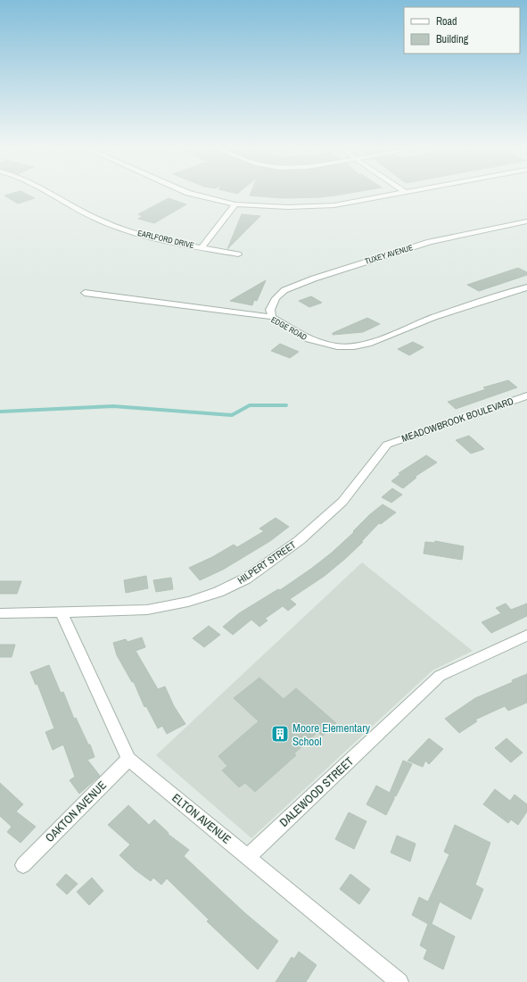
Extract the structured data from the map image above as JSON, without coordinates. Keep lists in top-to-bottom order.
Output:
{
  "streets": {
    "street": [
      "EARLFORD DRIVE",
      "TUXEY AVENUE",
      "EDGE ROAD",
      "MEADOWBROOK BOULEVARD",
      "HILPERT STREET",
      "DALEWOOD STREET",
      "OAKTON AVENUE",
      "ELTON AVENUE"
    ]
  },
  "crossings": [
    ["TUXEY AVENUE", "EDGE ROAD"],
    ["MEADOWBROOK BOULEVARD", "HILPERT STREET"],
    ["HILPERT STREET", "ELTON AVENUE"],
    ["DALEWOOD STREET", "ELTON AVENUE"],
    ["OAKTON AVENUE", "ELTON AVENUE"]
  ],
  "places": {
    "building": ["Moore Elementary School"]
  },
  "legend": ["Road", "Building"]
}
